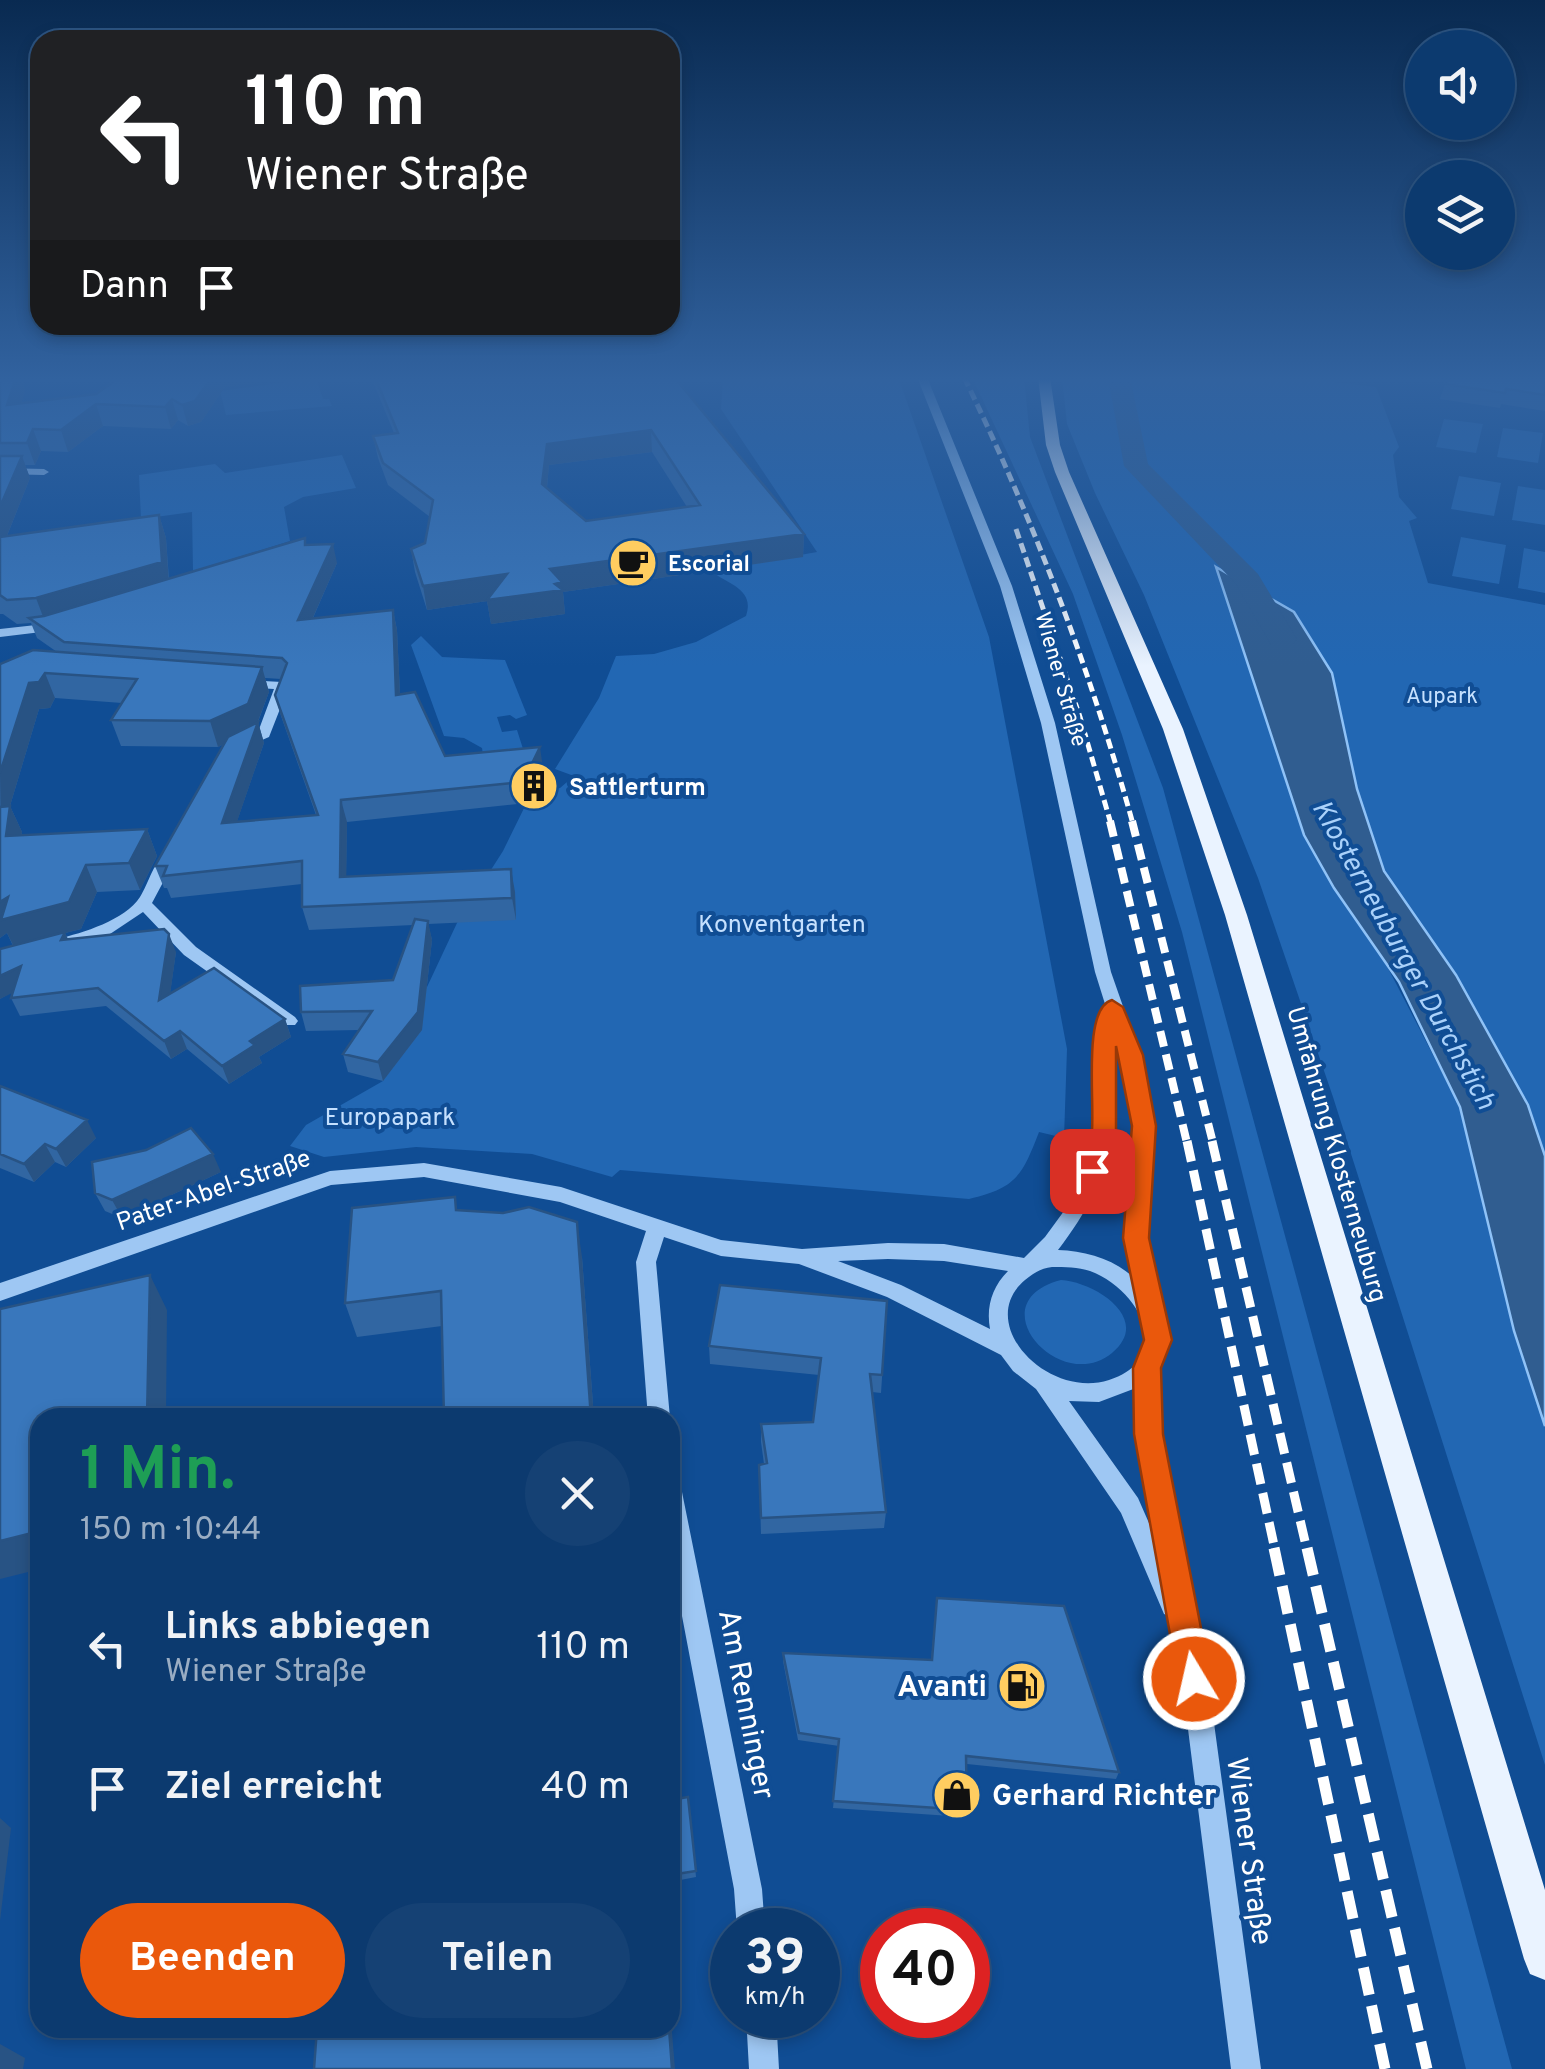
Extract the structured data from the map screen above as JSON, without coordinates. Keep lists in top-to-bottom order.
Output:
{
  "streets": {
    "main road": ["Umfahrung Klosterneuburg"],
    "street": ["Wiener Straße", "Pater-Abel-Straße", "Am Renninger"]
  },
  "crossings": [
    ["Wiener Straße", "Pater-Abel-Straße"]
  ],
  "water": ["Klosterneuburger Durchstich"],
  "parks": ["Aupark", "Konventgarten", "Europapark"],
  "places": {
    "cafe": ["Escorial"],
    "building": ["Sattlerturm"],
    "fuel station": ["Avanti"],
    "shop": ["Gerhard Richter"]
  },
  "page": {
    "turn": ["110 m", "Wiener Straße"],
    "then": "Dann",
    "heading": ["1 Min.", "150 m · 10:44"],
    "list": [
      {
        "name": "Links abbiegen",
        "note": "Wiener Straße",
        "value": "110 m"
      },
      {
        "name": "Ziel erreicht",
        "value": "40 m"
      }
    ],
    "buttons": ["Beenden", "Teilen"],
    "speed": "39 km/h",
    "limit": "40"
  }
}
